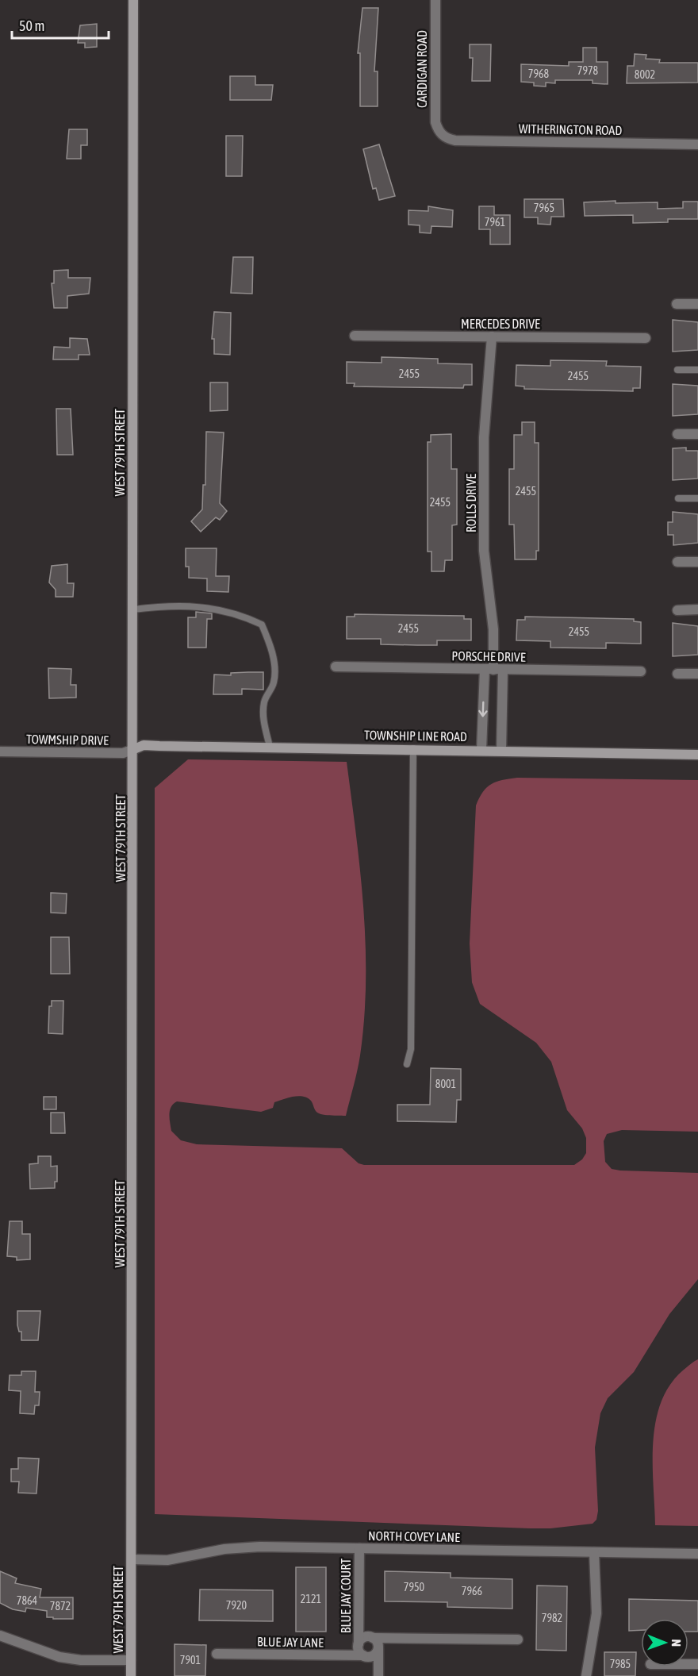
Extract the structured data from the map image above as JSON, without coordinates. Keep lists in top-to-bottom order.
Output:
{
  "streets": {
    "main road": ["WEST 79TH STREET", "TOWNSHIP LINE ROAD"],
    "street": [
      "CARDIGAN ROAD",
      "WITHERINGTON ROAD",
      "MERCEDES DRIVE",
      "ROLLS DRIVE",
      "PORSCHE DRIVE",
      "TOWMSHIP DRIVE",
      "NORTH COVEY LANE",
      "BLUE JAY COURT",
      "BLUE JAY LANE"
    ]
  },
  "crossings": [
    ["CARDIGAN ROAD", "WITHERINGTON ROAD"],
    ["MERCEDES DRIVE", "ROLLS DRIVE"],
    ["WEST 79TH STREET", "TOWNSHIP LINE ROAD"],
    ["WEST 79TH STREET", "TOWMSHIP DRIVE"],
    ["WEST 79TH STREET", "NORTH COVEY LANE"],
    ["ROLLS DRIVE", "PORSCHE DRIVE"],
    ["ROLLS DRIVE", "TOWNSHIP LINE ROAD"],
    ["TOWNSHIP LINE ROAD", "TOWMSHIP DRIVE"],
    ["NORTH COVEY LANE", "BLUE JAY COURT"],
    ["BLUE JAY COURT", "BLUE JAY LANE"]
  ],
  "house_numbers": [
    "7978",
    "7968",
    "8002",
    "7965",
    "7961",
    "2455",
    "2455",
    "2455",
    "2455",
    "2455",
    "2455",
    "8001",
    "7950",
    "7966",
    "2121",
    "7864",
    "7920",
    "7872",
    "7982",
    "7901",
    "7985"
  ],
  "scale_bar": "50 m",
  "north": "right"
}
